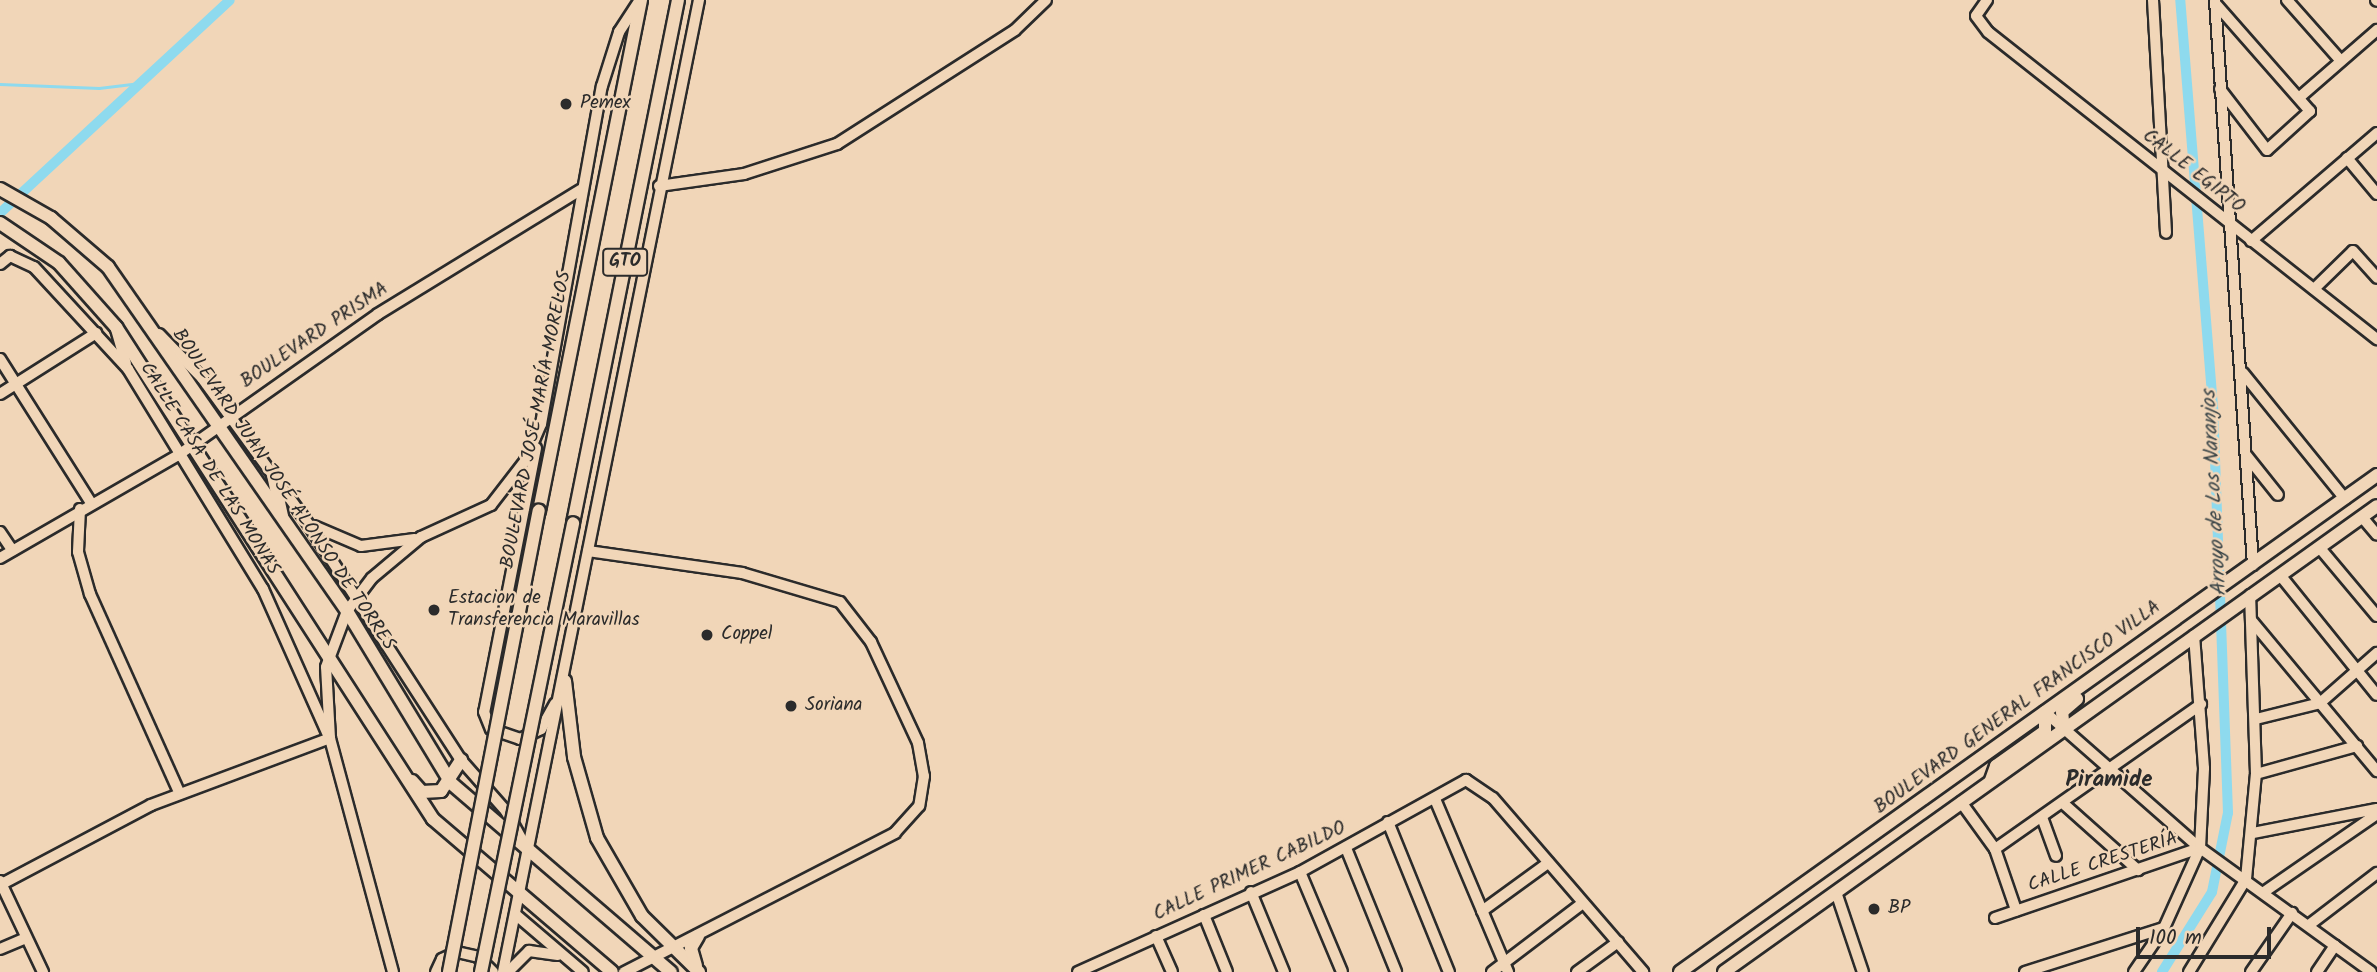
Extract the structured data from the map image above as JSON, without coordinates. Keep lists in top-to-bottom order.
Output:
{
  "streets": {
    "main road": [
      "GTO",
      "BOULEVARD JOSÉ MARÍA MORELOS",
      "BOULEVARD JUAN JOSÉ ALONSO DE TORRES",
      "BOULEVARD GENERAL FRANCISCO VILLA"
    ],
    "street": [
      "CALLE EGIPTO",
      "BOULEVARD PRISMA",
      "CALLE CASA DE LAS MONAS",
      "CALLE CRESTERÍA",
      "CALLE PRIMER CABILDO"
    ]
  },
  "crossings": [
    ["BOULEVARD PRISMA", "CALLE CASA DE LAS MONAS"],
    ["BOULEVARD PRISMA", "BOULEVARD JUAN JOSÉ ALONSO DE TORRES"]
  ],
  "districts": ["Piramide"],
  "water": ["Arroyo de Los Naranjos"],
  "places": [
    "Pemex",
    "Estacion de Transferencia Maravillas",
    "Coppel",
    "Soriana",
    "BP"
  ],
  "scale_bar": "100 m"
}
